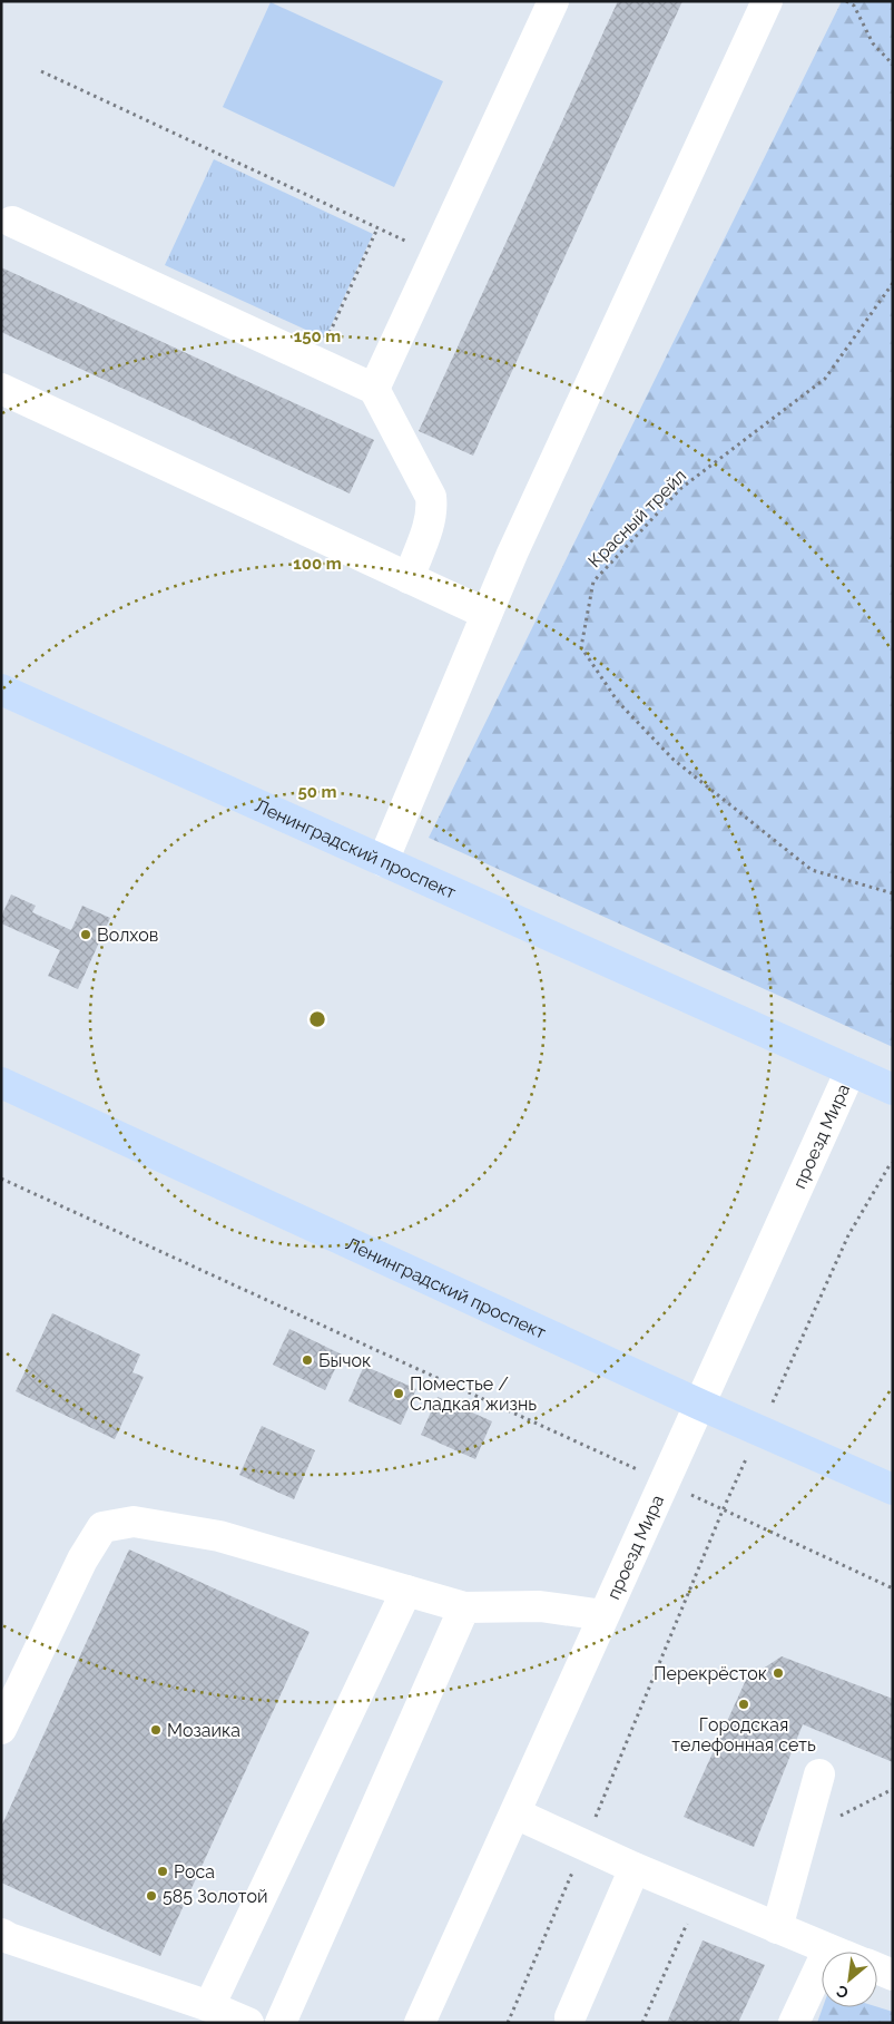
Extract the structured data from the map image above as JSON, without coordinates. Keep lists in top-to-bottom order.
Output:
{
  "streets": {
    "main road": ["Ленинградский проспект"],
    "street": ["проезд Мира"],
    "path": ["Красный трейл"]
  },
  "crossings": [
    ["Ленинградский проспект", "проезд Мира"]
  ],
  "places": [
    "Волхов",
    "Бычок",
    "Поместье / Сладкая жизнь",
    "Перекрёсток",
    "Городская телефонная сеть",
    "Мозаика",
    "Роса",
    "585 Золотой"
  ],
  "north": "bottom left",
  "rings": ["150 m", "100 m", "50 m"]
}
